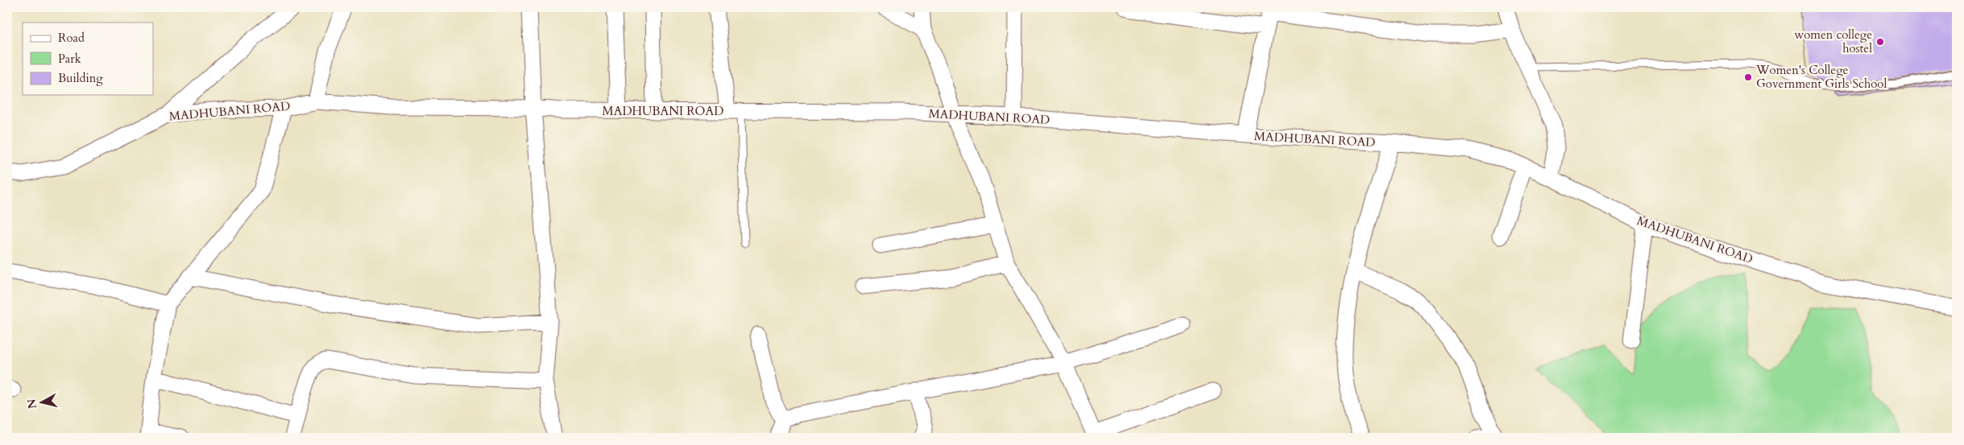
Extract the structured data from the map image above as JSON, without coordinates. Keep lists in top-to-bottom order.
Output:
{
  "streets": {
    "street": ["MADHUBANI ROAD"]
  },
  "places": ["women college hostel", "Women's College Government Girls School"],
  "legend": ["Road", "Park", "Building"],
  "north": "left"
}
